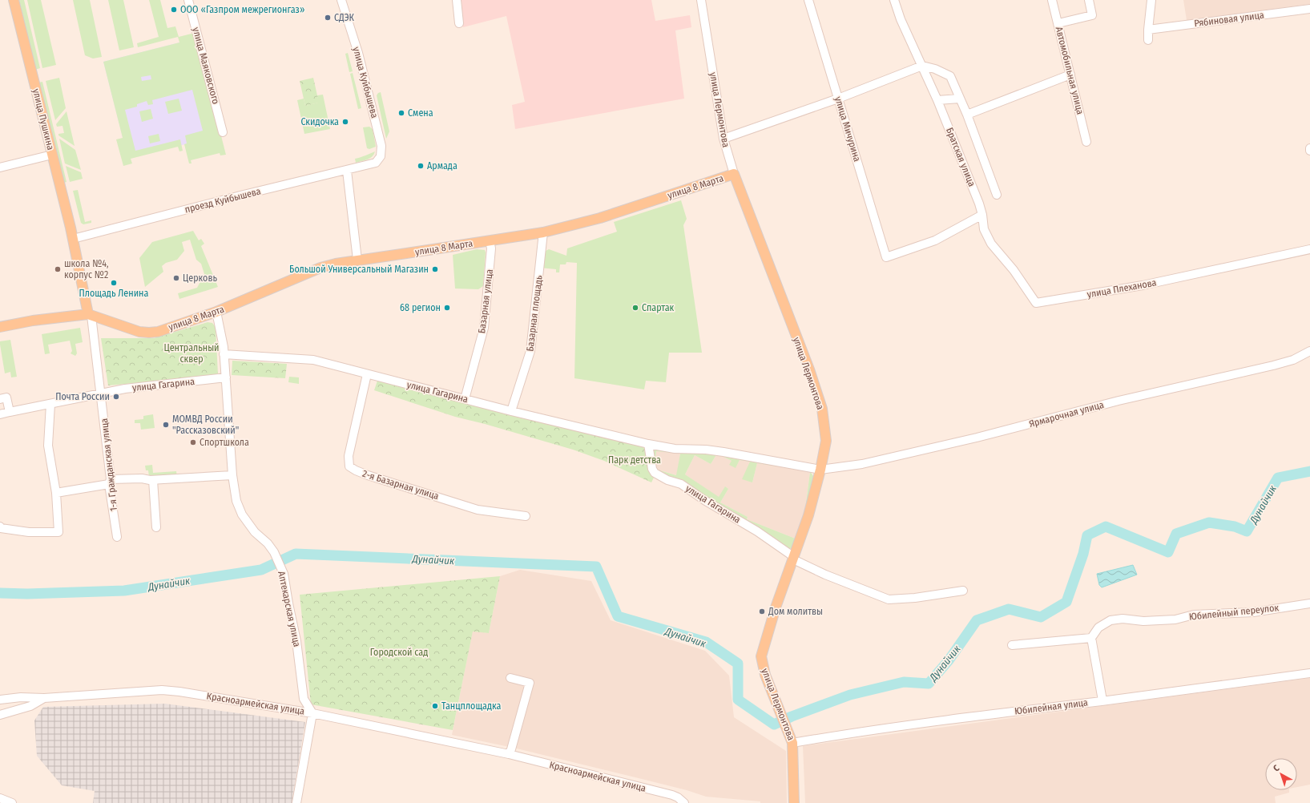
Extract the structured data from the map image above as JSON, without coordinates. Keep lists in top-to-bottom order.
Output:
{
  "streets": {
    "main road": ["улица Лермонтова", "улица Пушкина", "улица 8 Марта"],
    "street": [
      "Рябиновая улица",
      "улица Маяковского",
      "Автомобильная улица",
      "улица Куйбышева",
      "улица Мичурина",
      "Братская улица",
      "проезд Куйбышева",
      "улица Плеханова",
      "Базарная улица",
      "Базарная площадь",
      "улица Гагарина",
      "Ярмарочная улица",
      "1-я Гражданская улица",
      "2-я Базарная улица",
      "Аптекарская улица",
      "Юбилейный переулок",
      "Красноармейская улица",
      "Юбилейная улица"
    ]
  },
  "crossings": [
    ["улица Куйбышева", "проезд Куйбышева"],
    ["улица Лермонтова", "улица 8 Марта"],
    ["улица Лермонтова", "улица Гагарина"],
    ["улица Лермонтова", "Ярмарочная улица"],
    ["улица Лермонтова", "Юбилейная улица"],
    ["улица Пушкина", "проезд Куйбышева"],
    ["улица Мичурина", "Братская улица"],
    ["улица Мичурина", "улица Плеханова"],
    ["Братская улица", "улица Плеханова"],
    ["улица 8 Марта", "Базарная улица"],
    ["улица 8 Марта", "Базарная площадь"],
    ["улица 8 Марта", "1-я Гражданская улица"],
    ["улица 8 Марта", "Аптекарская улица"],
    ["Базарная улица", "улица Гагарина"],
    ["Базарная площадь", "улица Гагарина"],
    ["улица Гагарина", "Ярмарочная улица"],
    ["улица Гагарина", "1-я Гражданская улица"],
    ["улица Гагарина", "2-я Базарная улица"],
    ["улица Гагарина", "Аптекарская улица"],
    ["Аптекарская улица", "Красноармейская улица"]
  ],
  "water": ["Дунайчик"],
  "parks": ["Центральный сквер", "Парк детства", "Городской сад"],
  "places": [
    "ООО «Газпром межрегионгаз»",
    "СДЭК",
    "Смена",
    "Скидочка",
    "Армада",
    "школа №4, корпус №2",
    "Большой Универсальный Магазин",
    "Церковь",
    "Площадь Ленина",
    "68 регион",
    "Спартак",
    "Почта России",
    "МОМВД России \"Рассказовский\"",
    "Спортшкола",
    "Дом молитвы",
    "Танцплощадка"
  ],
  "north": "top left"
}
